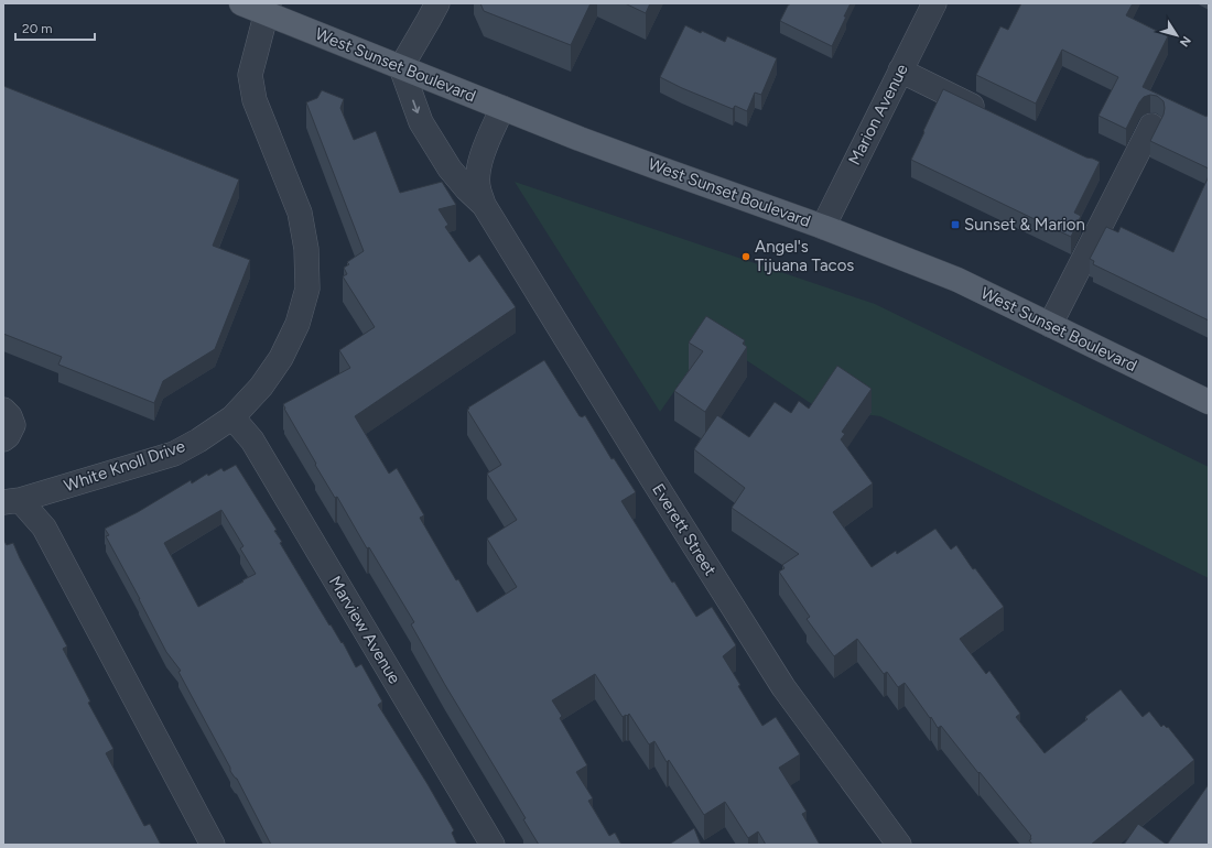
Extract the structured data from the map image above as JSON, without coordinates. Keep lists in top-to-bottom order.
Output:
{
  "streets": {
    "main road": ["West Sunset Boulevard"],
    "street": [
      "Marion Avenue",
      "White Knoll Drive",
      "Everett Street",
      "Marview Avenue"
    ]
  },
  "crossings": [
    ["West Sunset Boulevard", "Marion Avenue"],
    ["West Sunset Boulevard", "White Knoll Drive"],
    ["West Sunset Boulevard", "Everett Street"],
    ["White Knoll Drive", "Marview Avenue"]
  ],
  "places": {
    "transit": ["Sunset & Marion"],
    "other": ["Angel's Tijuana Tacos"]
  },
  "scale_bar": "20 m",
  "north": "bottom right"
}
